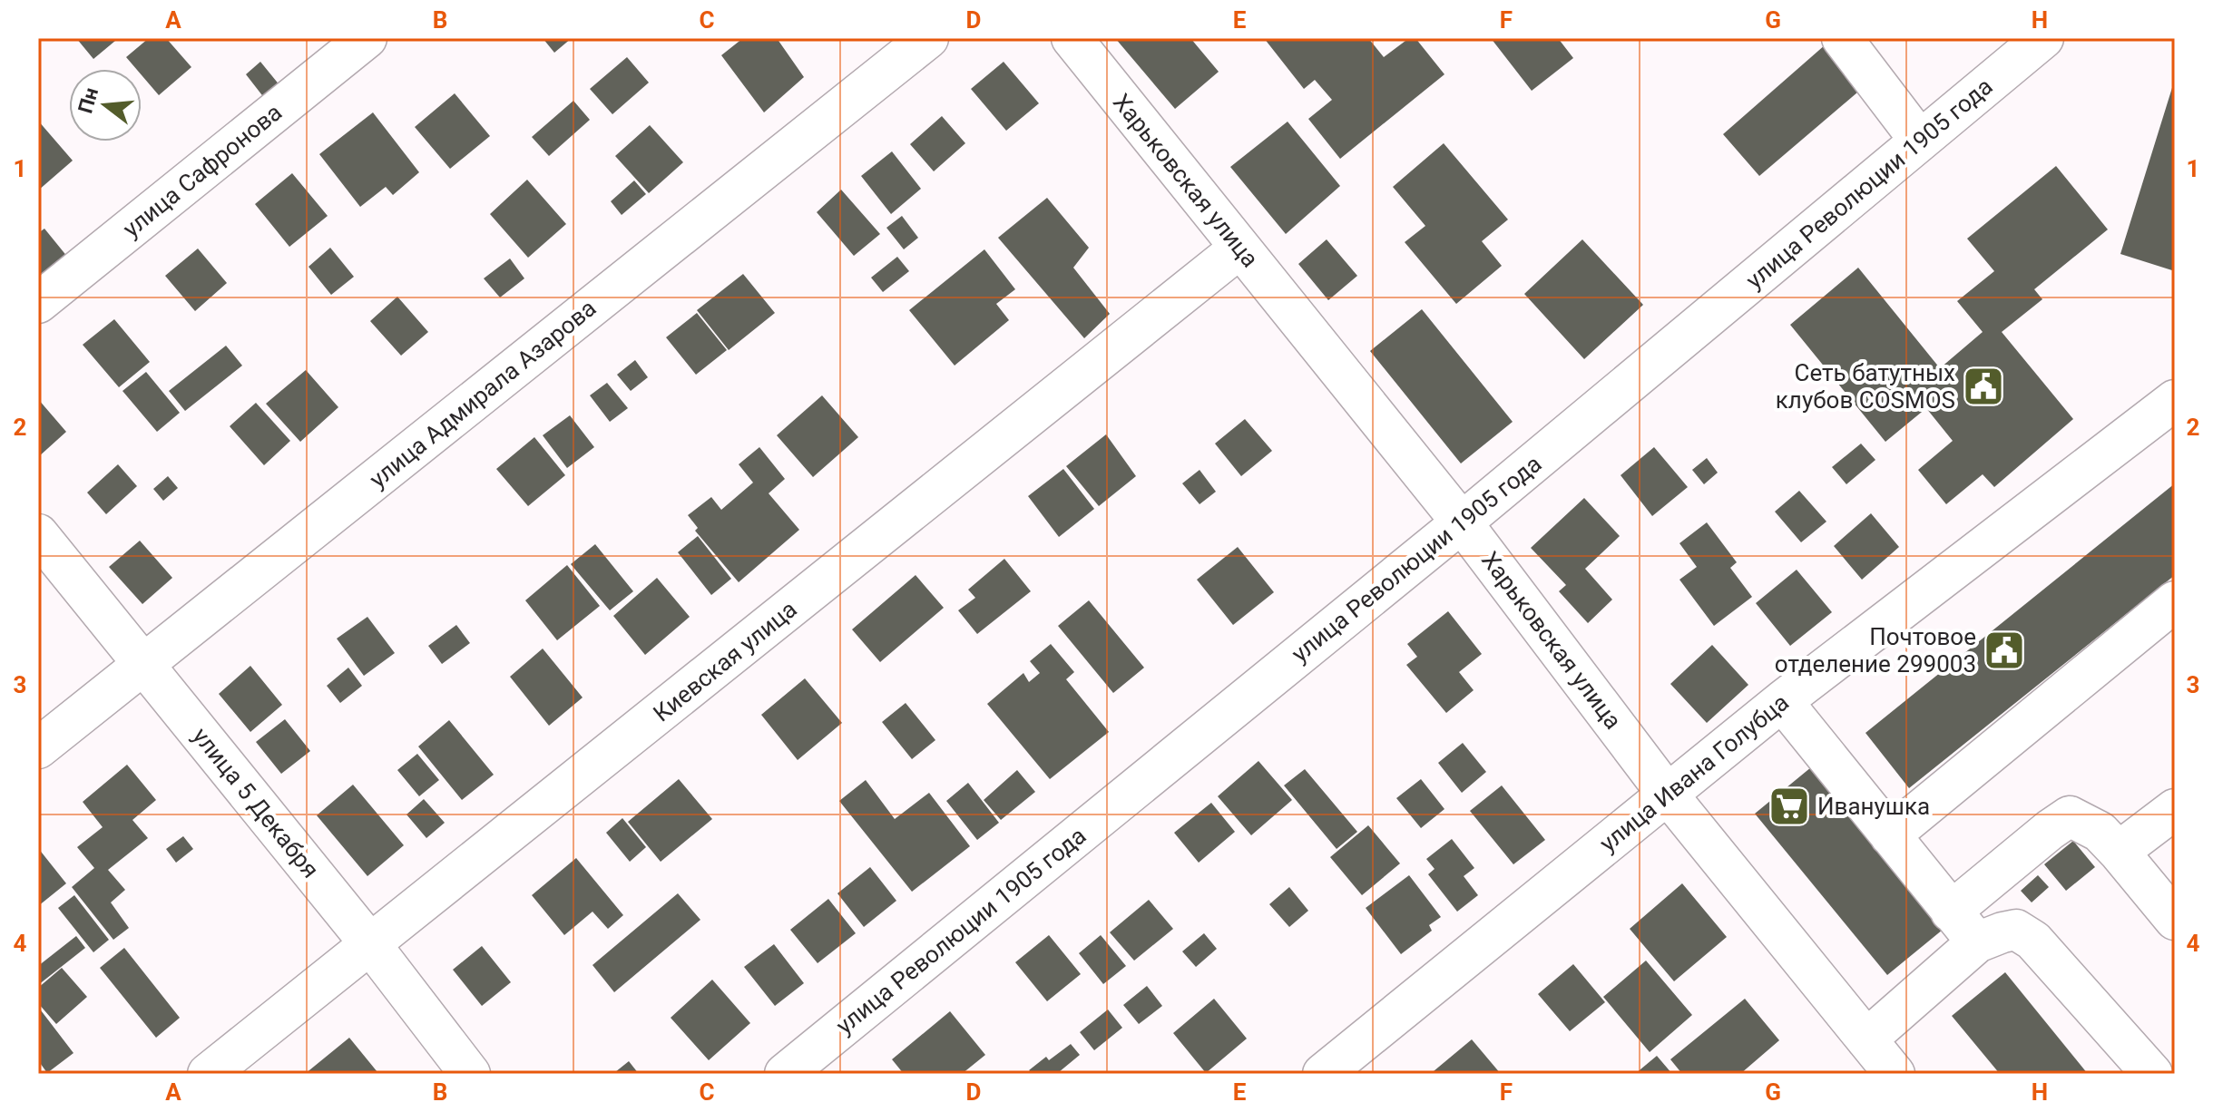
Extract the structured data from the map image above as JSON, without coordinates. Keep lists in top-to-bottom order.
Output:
{
  "streets": {
    "street": [
      "улица Сафронова",
      "Харьковская улица",
      "улица Революции 1905 года",
      "улица Адмирала Азарова",
      "Киевская улица",
      "улица Ивана Голубца",
      "улица 5 Декабря"
    ]
  },
  "crossings": [
    ["Харьковская улица", "улица Революции 1905 года"],
    ["Харьковская улица", "Киевская улица"],
    ["Харьковская улица", "улица Ивана Голубца"],
    ["улица Адмирала Азарова", "улица 5 Декабря"],
    ["Киевская улица", "улица 5 Декабря"]
  ],
  "places": {
    "public building": ["Сеть батутных клубов COSMOS", "Почтовое отделение 299003"],
    "supermarket": ["Иванушка"]
  },
  "north": "left",
  "grid": {
    "columns": [
      "A",
      "B",
      "C",
      "D",
      "E",
      "F",
      "G",
      "H"
    ],
    "rows": [
      "1",
      "2",
      "3",
      "4"
    ]
  }
}
